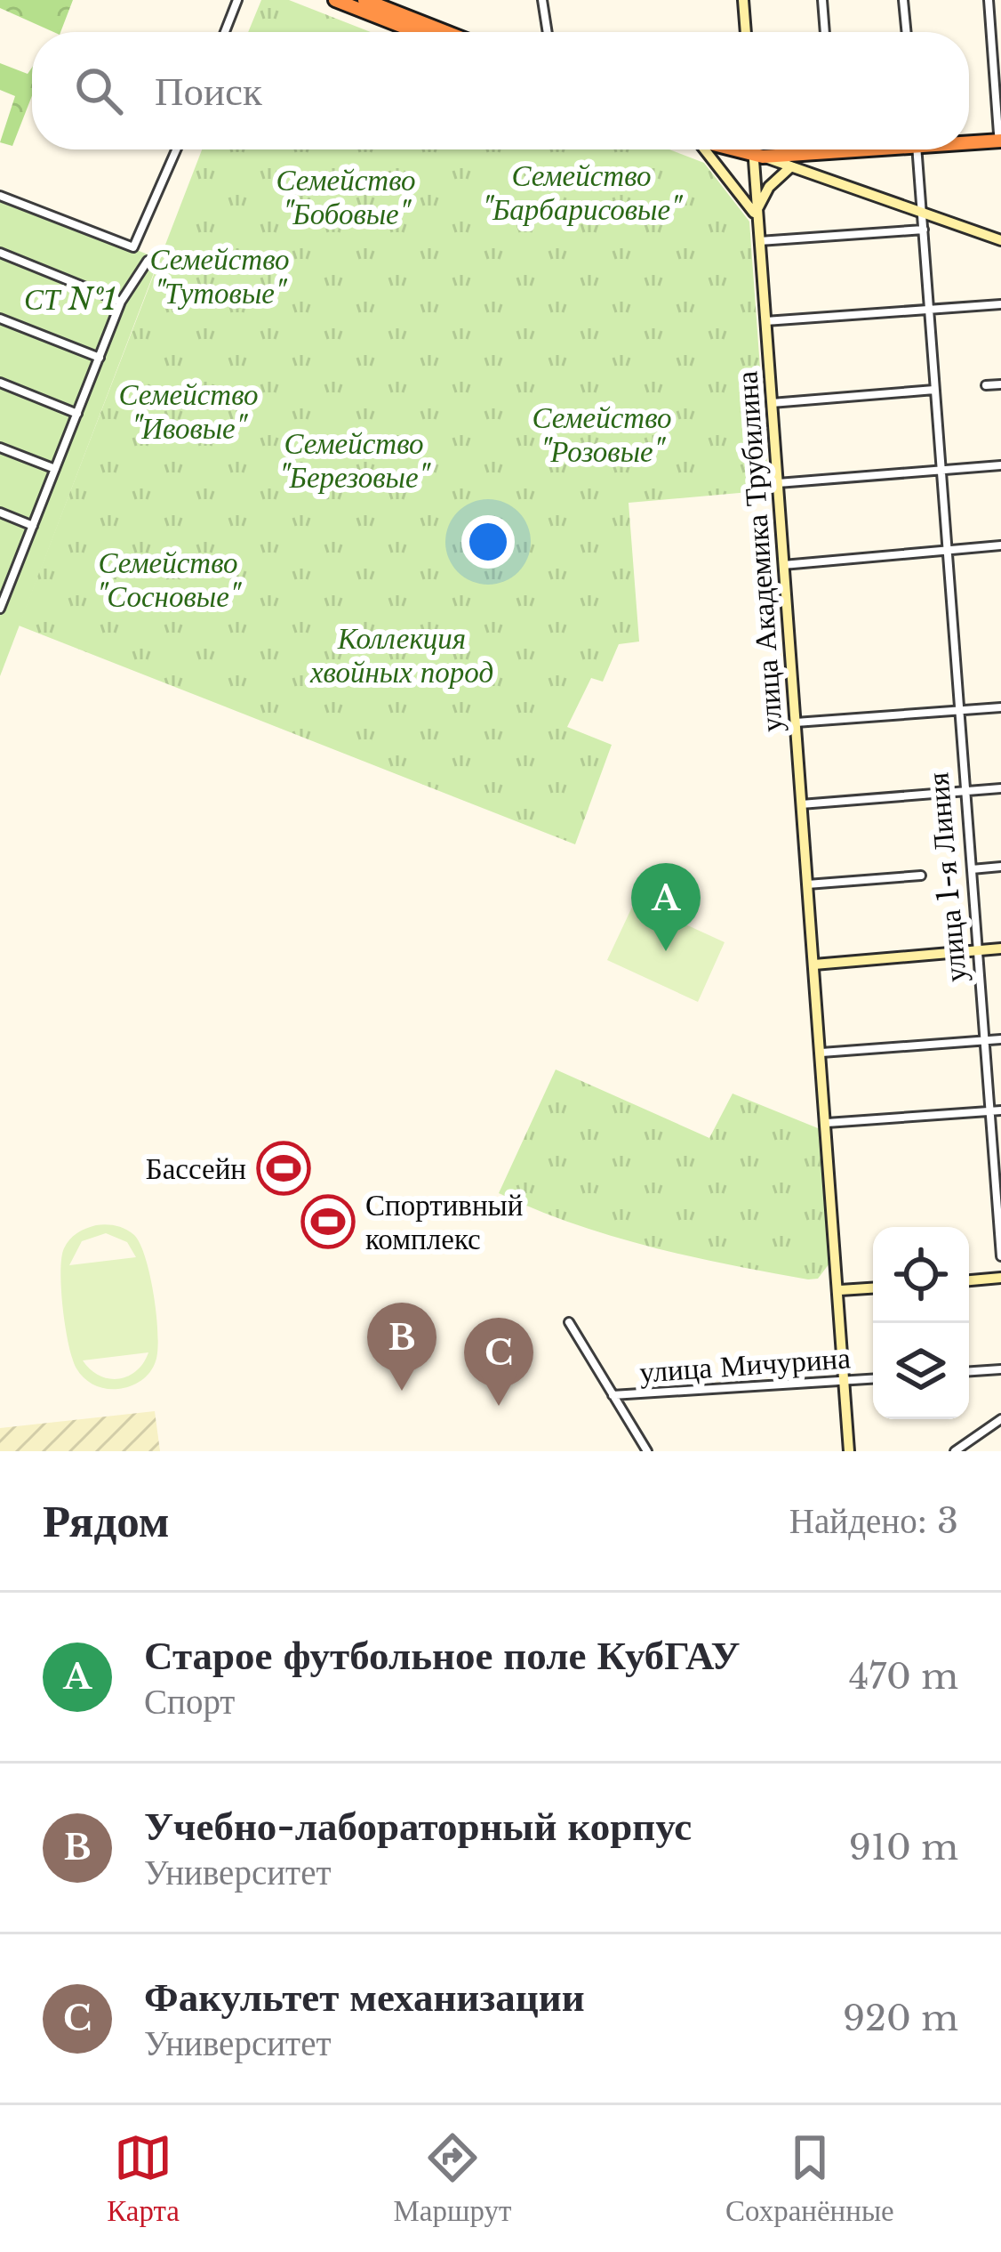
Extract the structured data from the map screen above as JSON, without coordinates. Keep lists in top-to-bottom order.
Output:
{
  "streets": {
    "main road": ["улица Академика Трубилина"],
    "street": ["улица 1-я Линия", "улица Мичурина"]
  },
  "crossings": [
    ["улица Академика Трубилина", "улица Мичурина"]
  ],
  "parks": [
    "Семейство \"Барбарисовые\"",
    "Семейство \"Бобовые\"",
    "Семейство \"Тутовые\"",
    "СТ №1",
    "Семейство \"Ивовые\"",
    "Семейство \"Розовые\"",
    "Семейство \"Березовые\"",
    "Семейство \"Сосновые\"",
    "Коллекция хвойных пород"
  ],
  "places": {
    "sports": ["Бассейн", "Спортивный комплекс"]
  },
  "page": {
    "search": "Поиск",
    "pins": ["A", "B", "C"],
    "heading": ["Рядом", "Найдено: 3"],
    "list": [
      {
        "mark": "A",
        "name": "Старое футбольное поле КубГАУ",
        "note": "Спорт",
        "value": "470 m"
      },
      {
        "mark": "B",
        "name": "Учебно-лабораторный корпус",
        "note": "Университет",
        "value": "910 m"
      },
      {
        "mark": "C",
        "name": "Факультет механизации",
        "note": "Университет",
        "value": "920 m"
      }
    ],
    "nav": ["Карта", "Маршрут", "Сохранённые"]
  }
}
